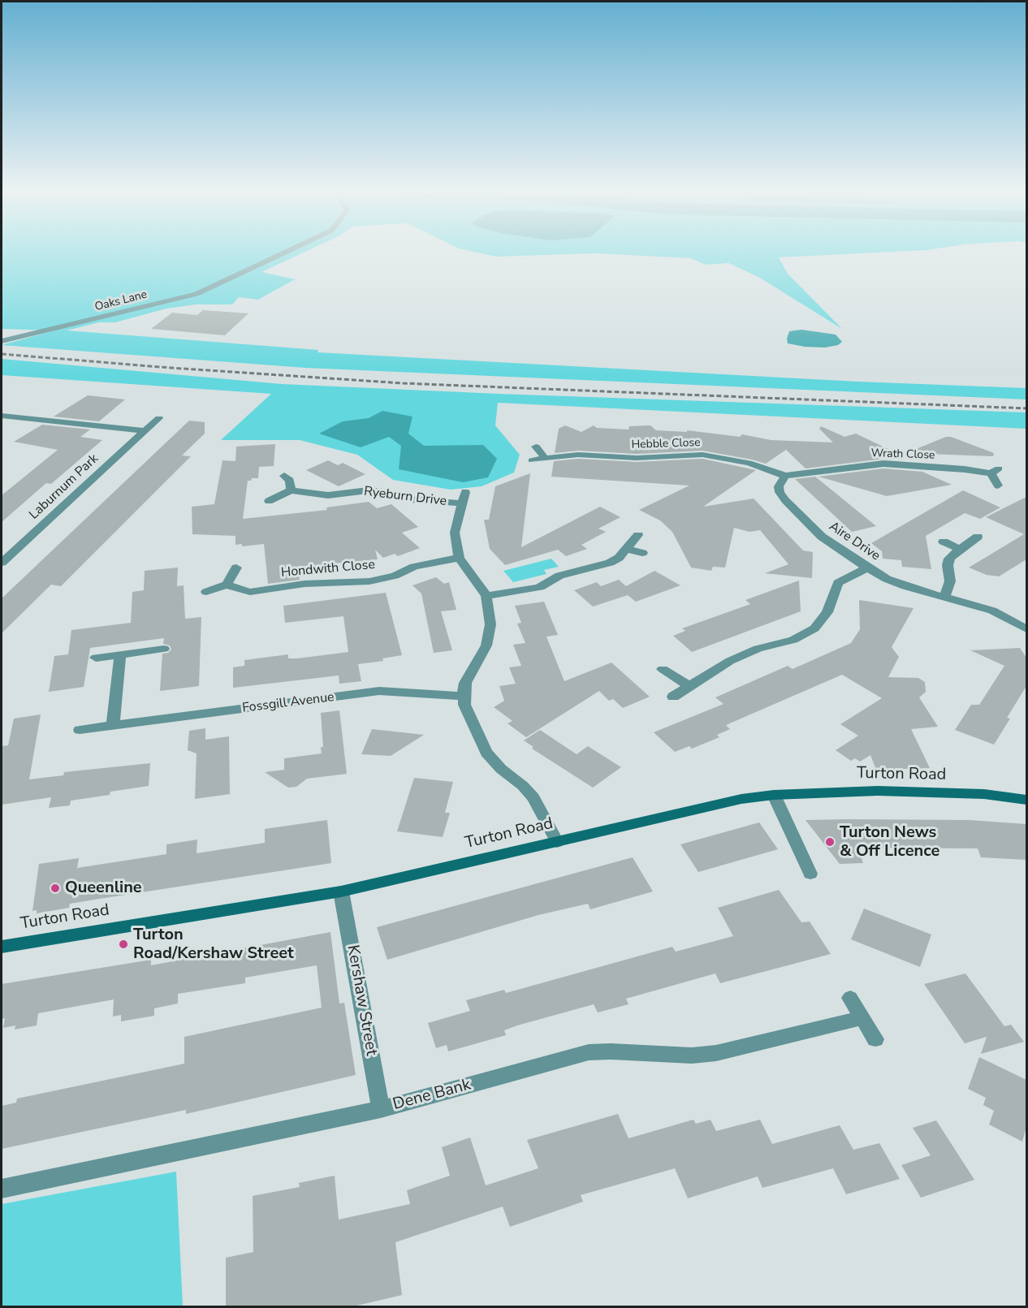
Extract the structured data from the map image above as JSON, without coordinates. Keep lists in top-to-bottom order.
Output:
{
  "streets": {
    "main road": ["Turton Road"],
    "street": [
      "Oaks Lane",
      "Hebble Close",
      "Wrath Close",
      "Laburnum Park",
      "Ryeburn Drive",
      "Aire Drive",
      "Hondwith Close",
      "Fossgill Avenue",
      "Kershaw Street",
      "Dene Bank"
    ]
  },
  "crossings": [
    ["Hebble Close", "Wrath Close"],
    ["Hebble Close", "Aire Drive"],
    ["Wrath Close", "Aire Drive"],
    ["Ryeburn Drive", "Hondwith Close"],
    ["Ryeburn Drive", "Fossgill Avenue"],
    ["Turton Road", "Kershaw Street"],
    ["Kershaw Street", "Dene Bank"]
  ],
  "places": ["Turton News & Off Licence", "Queenline", "Turton Road/Kershaw Street"]
}
